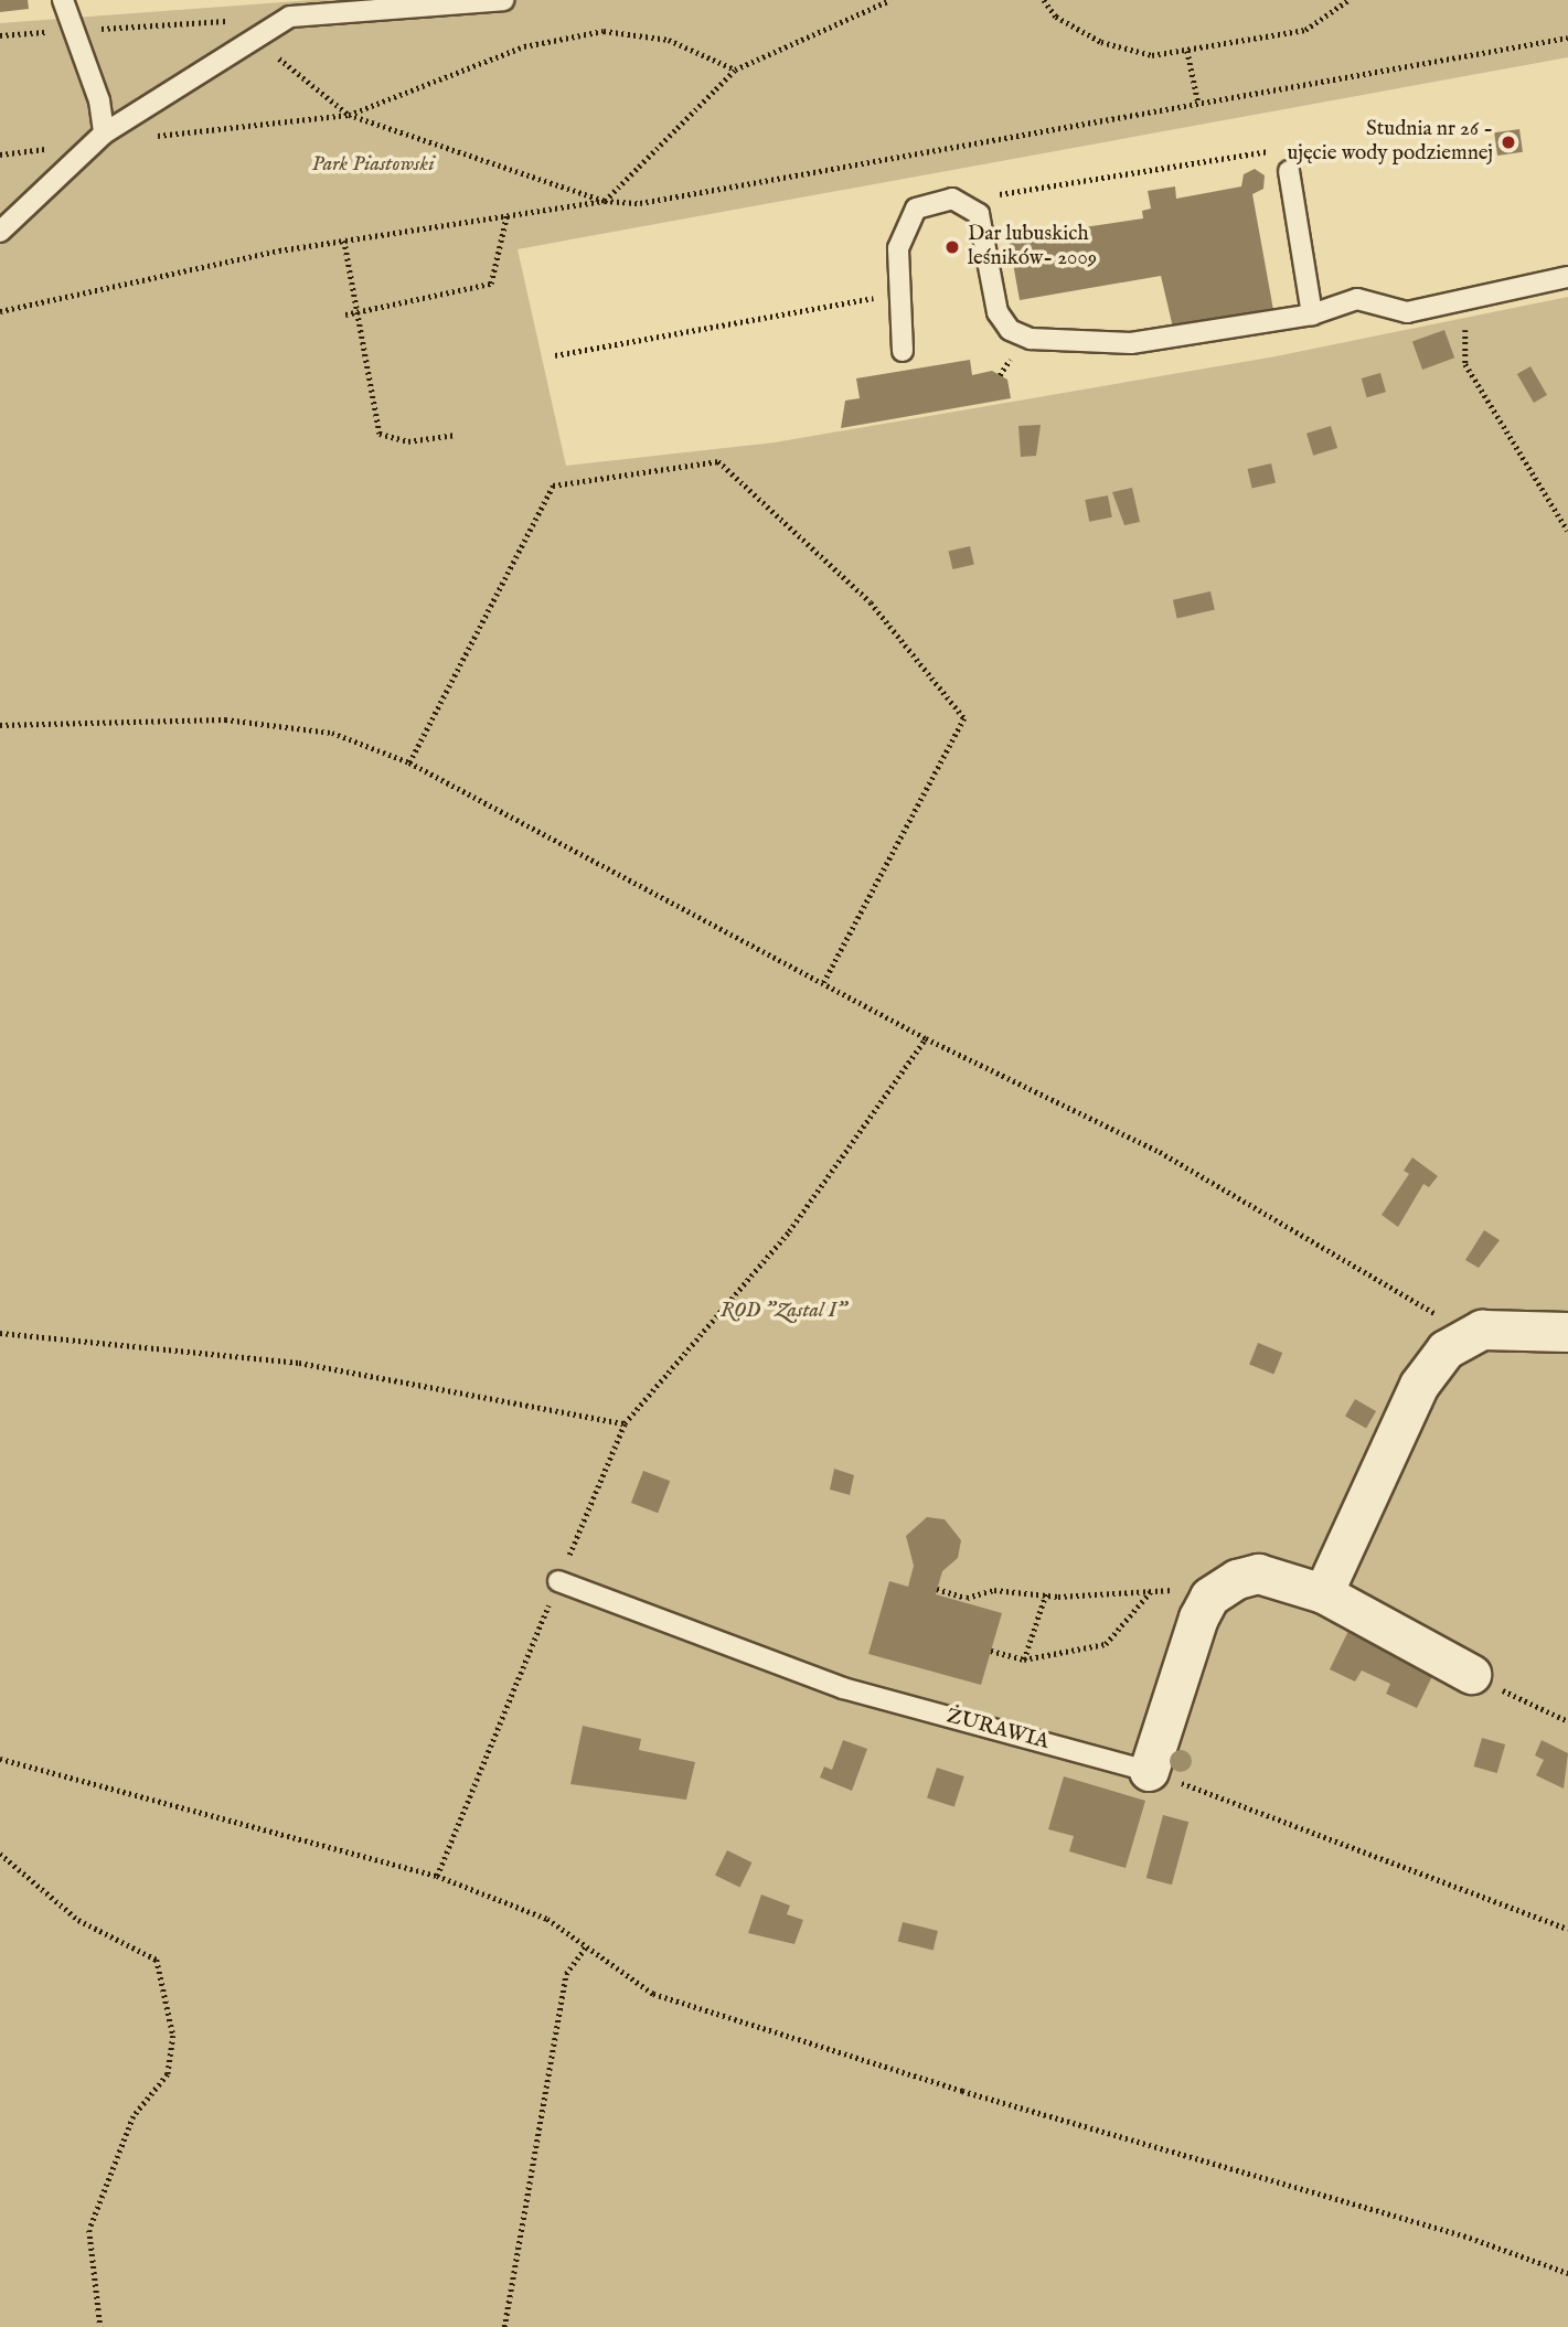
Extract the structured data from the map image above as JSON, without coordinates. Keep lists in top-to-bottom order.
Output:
{
  "streets": {
    "lane": ["ŻURAWIA"]
  },
  "parks": ["Park Piastowski", "ROD \"Zastal I\""],
  "places": ["Studnia nr 26 - ujęcie wody podziemnej", "Dar lubuskich leśników- 2009"]
}
